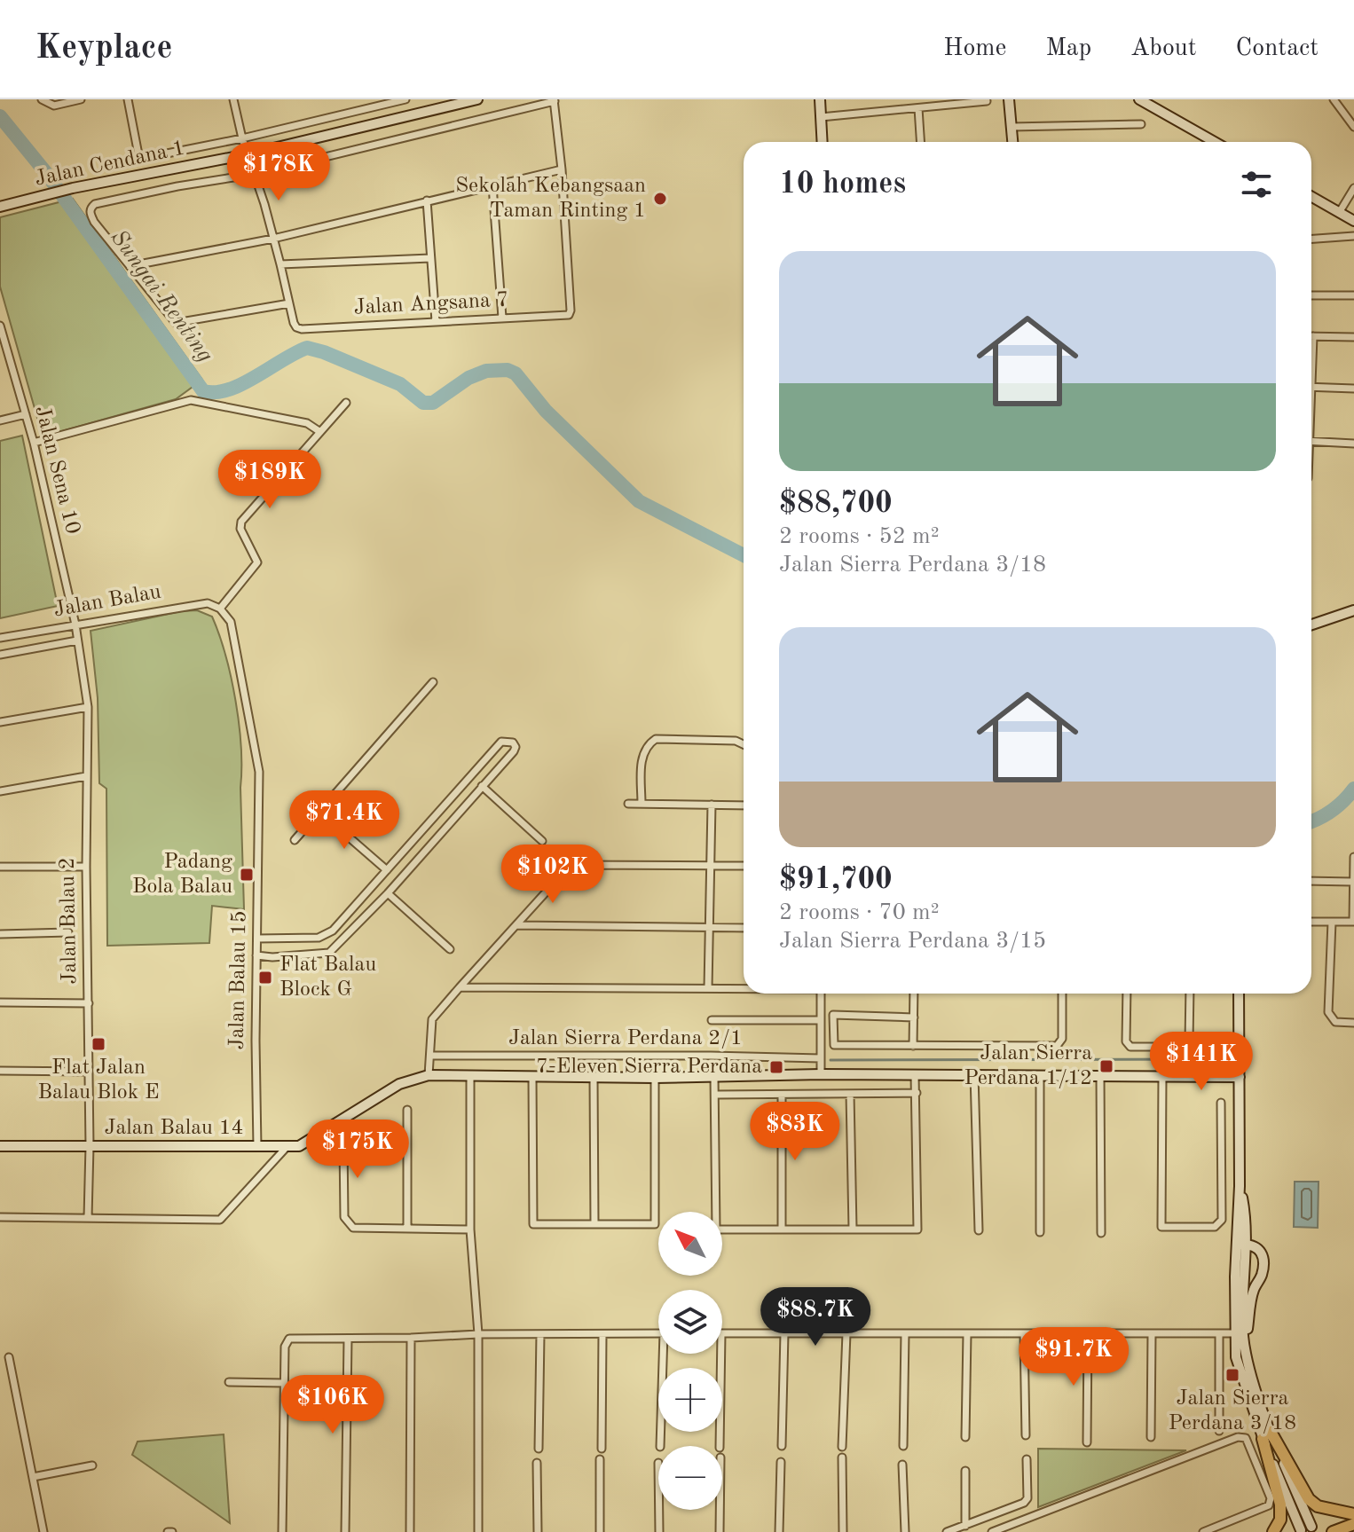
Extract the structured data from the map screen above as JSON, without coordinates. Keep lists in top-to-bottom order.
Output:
{
  "streets": {
    "street": [
      "Jalan Cendana 1",
      "Jalan Angsana 7",
      "Jalan Sena 10",
      "Jalan Balau",
      "Jalan Balau 2",
      "Jalan Balau 15",
      "Jalan Sierra Perdana 2/1",
      "Jalan Balau 14"
    ]
  },
  "crossings": [
    ["Jalan Sena 10", "Jalan Balau"],
    ["Jalan Sena 10", "Jalan Balau 2"],
    ["Jalan Balau", "Jalan Balau 2"],
    ["Jalan Balau", "Jalan Balau 15"],
    ["Jalan Balau 2", "Jalan Balau 14"],
    ["Jalan Balau 15", "Jalan Balau 14"]
  ],
  "water": ["Sungai Renting"],
  "places": {
    "other": ["Sekolah Kebangsaan Taman Rinting 1"],
    "transit": [
      "Padang Bola Balau",
      "Flat Balau Block G",
      "Flat Jalan Balau Blok E",
      "Jalan Sierra Perdana 1/12",
      "7-Eleven Sierra Perdana",
      "Jalan Sierra Perdana 3/18"
    ]
  },
  "north": "top left",
  "page": {
    "header": "Keyplace",
    "nav": [
      "Home",
      "Map",
      "About",
      "Contact"
    ],
    "price": [
      "$178K",
      "$189K",
      "$71.4K",
      "$102K",
      "$141K",
      "$83K",
      "$175K",
      "$88.7K",
      "$91.7K",
      "$106K"
    ],
    "heading": "10 homes",
    "list": [
      {
        "name": "$88,700",
        "note": "2 rooms · 52 m² · Jalan Sierra Perdana 3/18"
      },
      {
        "name": "$91,700",
        "note": "2 rooms · 70 m² · Jalan Sierra Perdana 3/15"
      }
    ],
    "map_buttons": ["+", "−"]
  }
}
